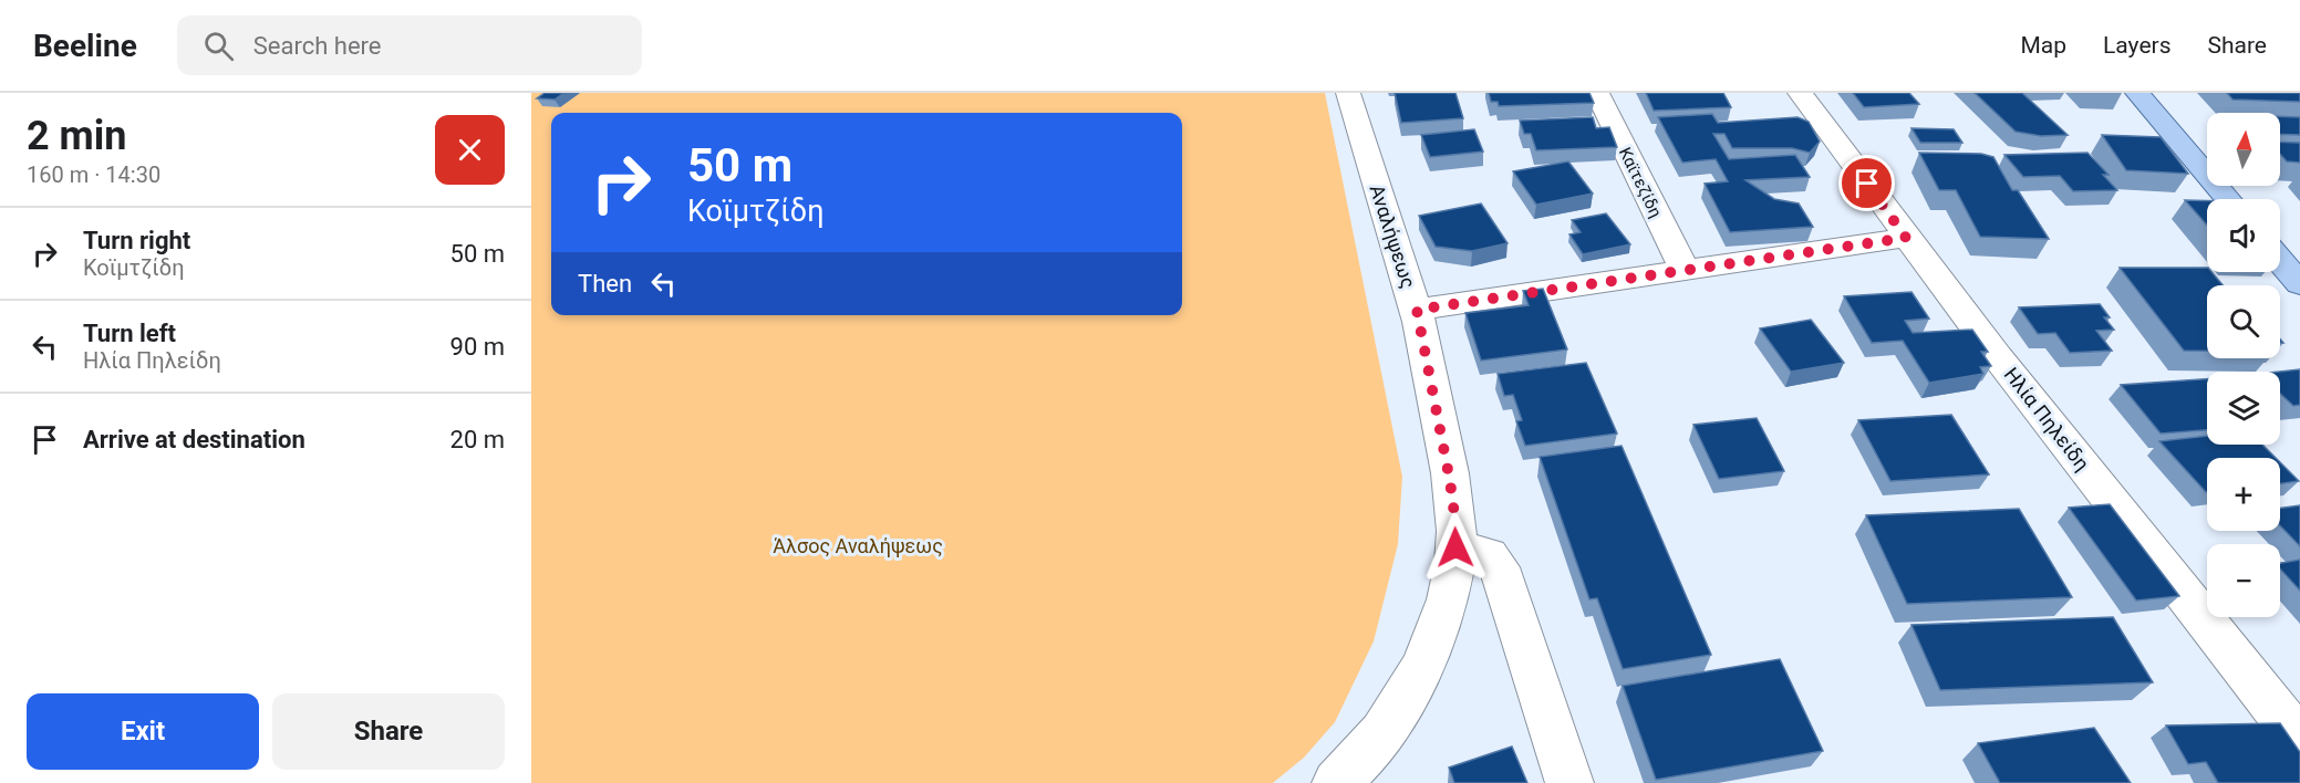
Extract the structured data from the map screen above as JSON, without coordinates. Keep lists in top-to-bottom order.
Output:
{
  "streets": {
    "street": ["Καϊτεζίδη", "Αναλήψεως", "Ηλία Πηλείδη"]
  },
  "parks": ["Άλσος Αναλήψεως"],
  "north": "top",
  "page": {
    "header": "Beeline",
    "search": "Search here",
    "nav": ["Map", "Layers", "Share"],
    "heading": ["2 min", "160 m · 14:30"],
    "map_buttons": ["+", "−"],
    "turn": ["50 m", "Κοϊμτζίδη"],
    "list": [
      {
        "name": "Turn right",
        "note": "Κοϊμτζίδη",
        "value": "50 m"
      },
      {
        "name": "Turn left",
        "note": "Ηλία Πηλείδη",
        "value": "90 m"
      },
      {
        "name": "Arrive at destination",
        "value": "20 m"
      }
    ],
    "then": "Then",
    "buttons": ["Exit", "Share"]
  }
}
